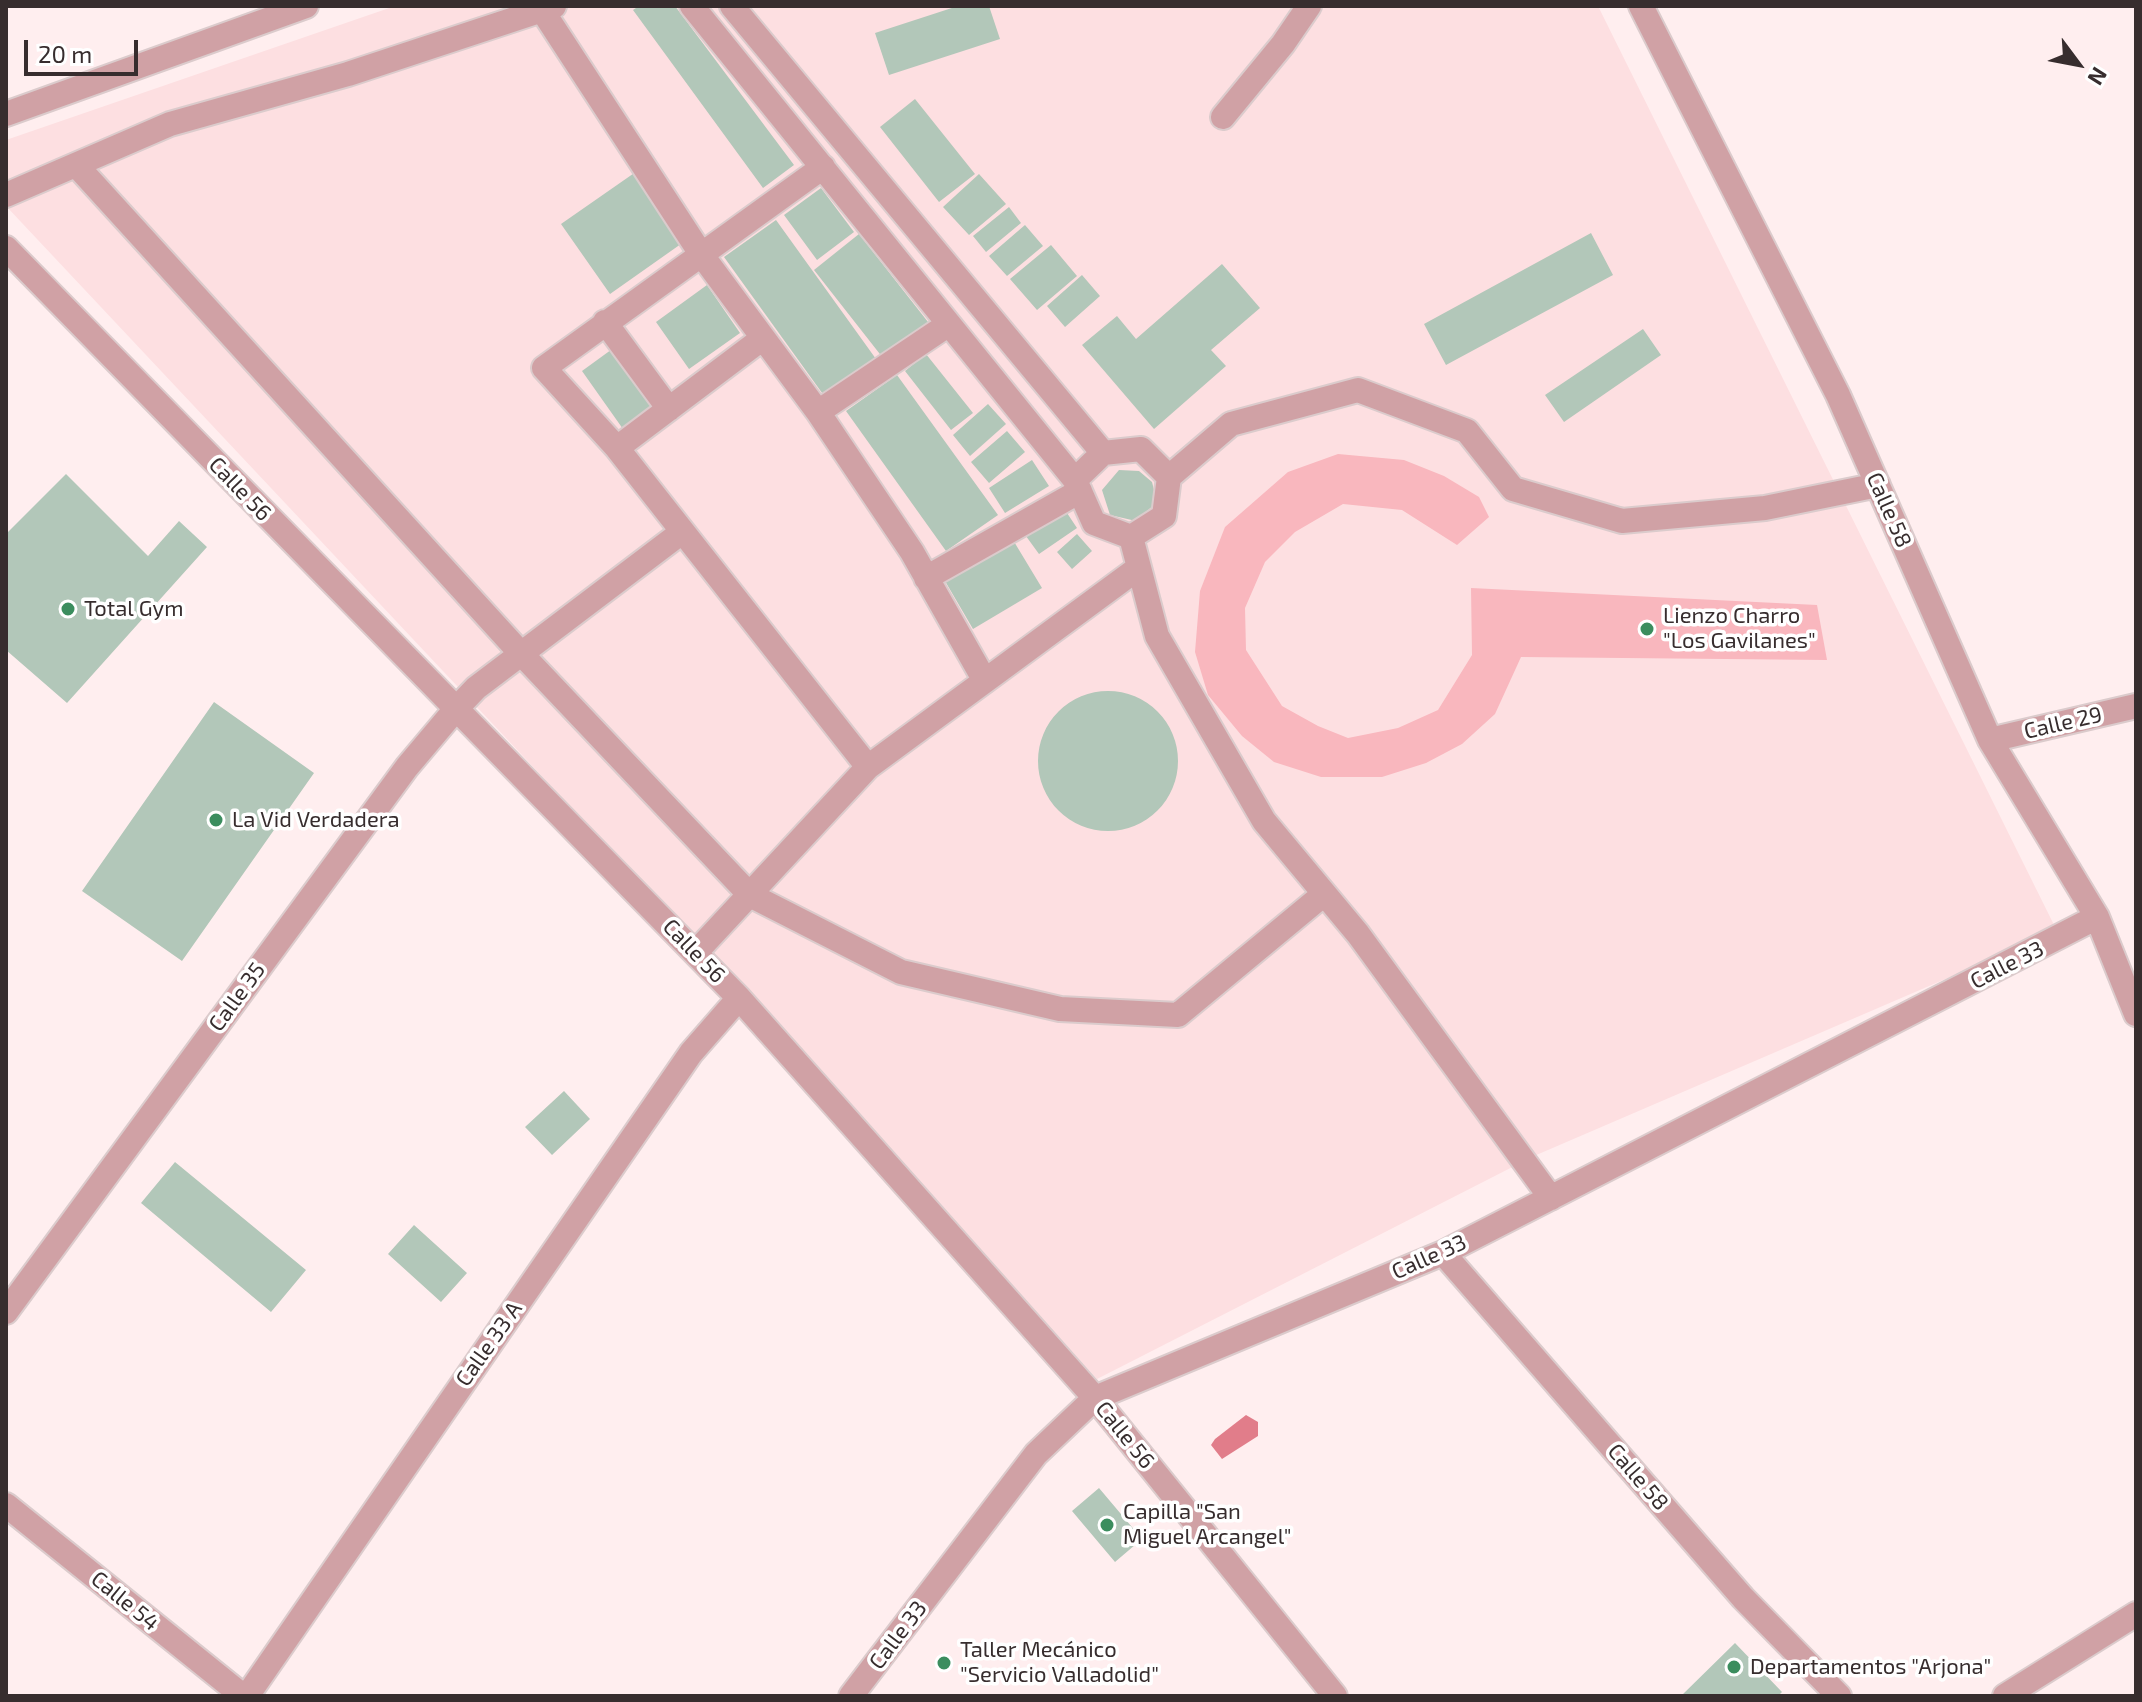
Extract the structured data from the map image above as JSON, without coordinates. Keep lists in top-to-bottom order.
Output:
{
  "streets": {
    "street": [
      "Calle 56",
      "Calle 58",
      "Calle 29",
      "Calle 33",
      "Calle 35",
      "Calle 33 A",
      "Calle 54"
    ]
  },
  "crossings": [
    ["Calle 56", "Calle 33"],
    ["Calle 56", "Calle 35"],
    ["Calle 56", "Calle 33 A"],
    ["Calle 58", "Calle 29"],
    ["Calle 58", "Calle 33"],
    ["Calle 33 A", "Calle 54"]
  ],
  "places": [
    "Total Gym",
    "Lienzo Charro \"Los Gavilanes\"",
    "La Vid Verdadera",
    "Capilla \"San Miguel Arcangel\"",
    "Taller Mecánico \"Servicio Valladolid\"",
    "Departamentos \"Arjona\""
  ],
  "scale_bar": "20 m",
  "north": "bottom right"
}
